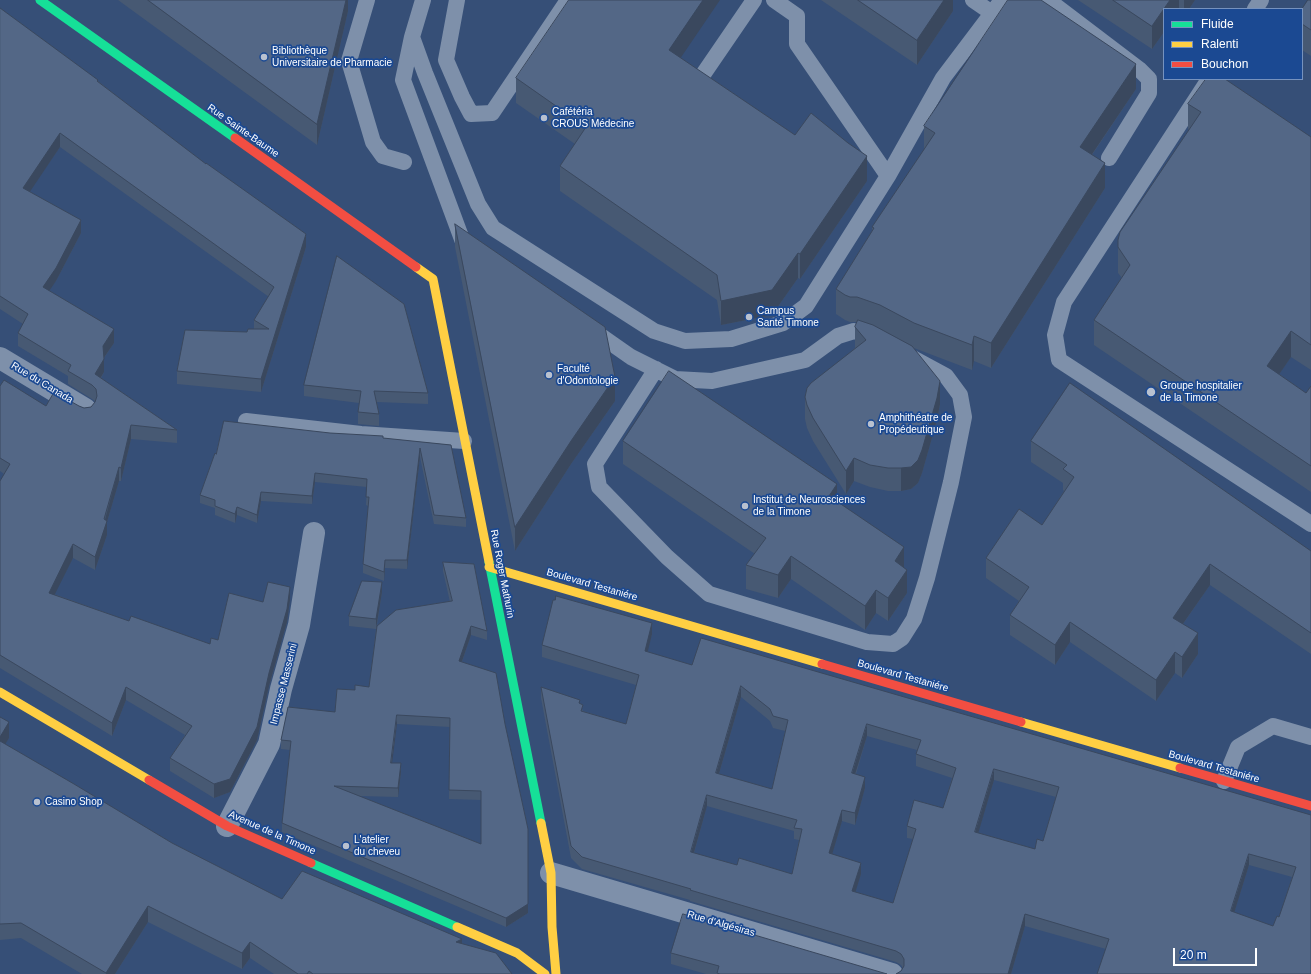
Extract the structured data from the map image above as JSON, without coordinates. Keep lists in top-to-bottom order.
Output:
{
  "streets": {
    "street": [
      "Rue Sainte-Baume",
      "Rue du Canada",
      "Rue Roger Mathurin",
      "Boulevard Testaniére",
      "Impasse Masserini",
      "Avenue de la Timone",
      "Rue d'Algésiras"
    ]
  },
  "crossings": [
    ["Rue Sainte-Baume", "Rue Roger Mathurin"],
    ["Rue Roger Mathurin", "Boulevard Testaniére"],
    ["Rue Roger Mathurin", "Rue d'Algésiras"],
    ["Impasse Masserini", "Avenue de la Timone"]
  ],
  "places": [
    "Bibliothèque Universitaire de Pharmacie",
    "Cafétéria CROUS Médecine",
    "Campus Santé Timone",
    "Faculté d'Odontologie",
    "Groupe hospitalier de la Timone",
    "Amphithéatre de Propédeutique",
    "Institut de Neurosciences de la Timone",
    "Casino Shop",
    "L'atelier du cheveu"
  ],
  "legend": ["Fluide", "Ralenti", "Bouchon"],
  "scale_bar": "20 m"
}
